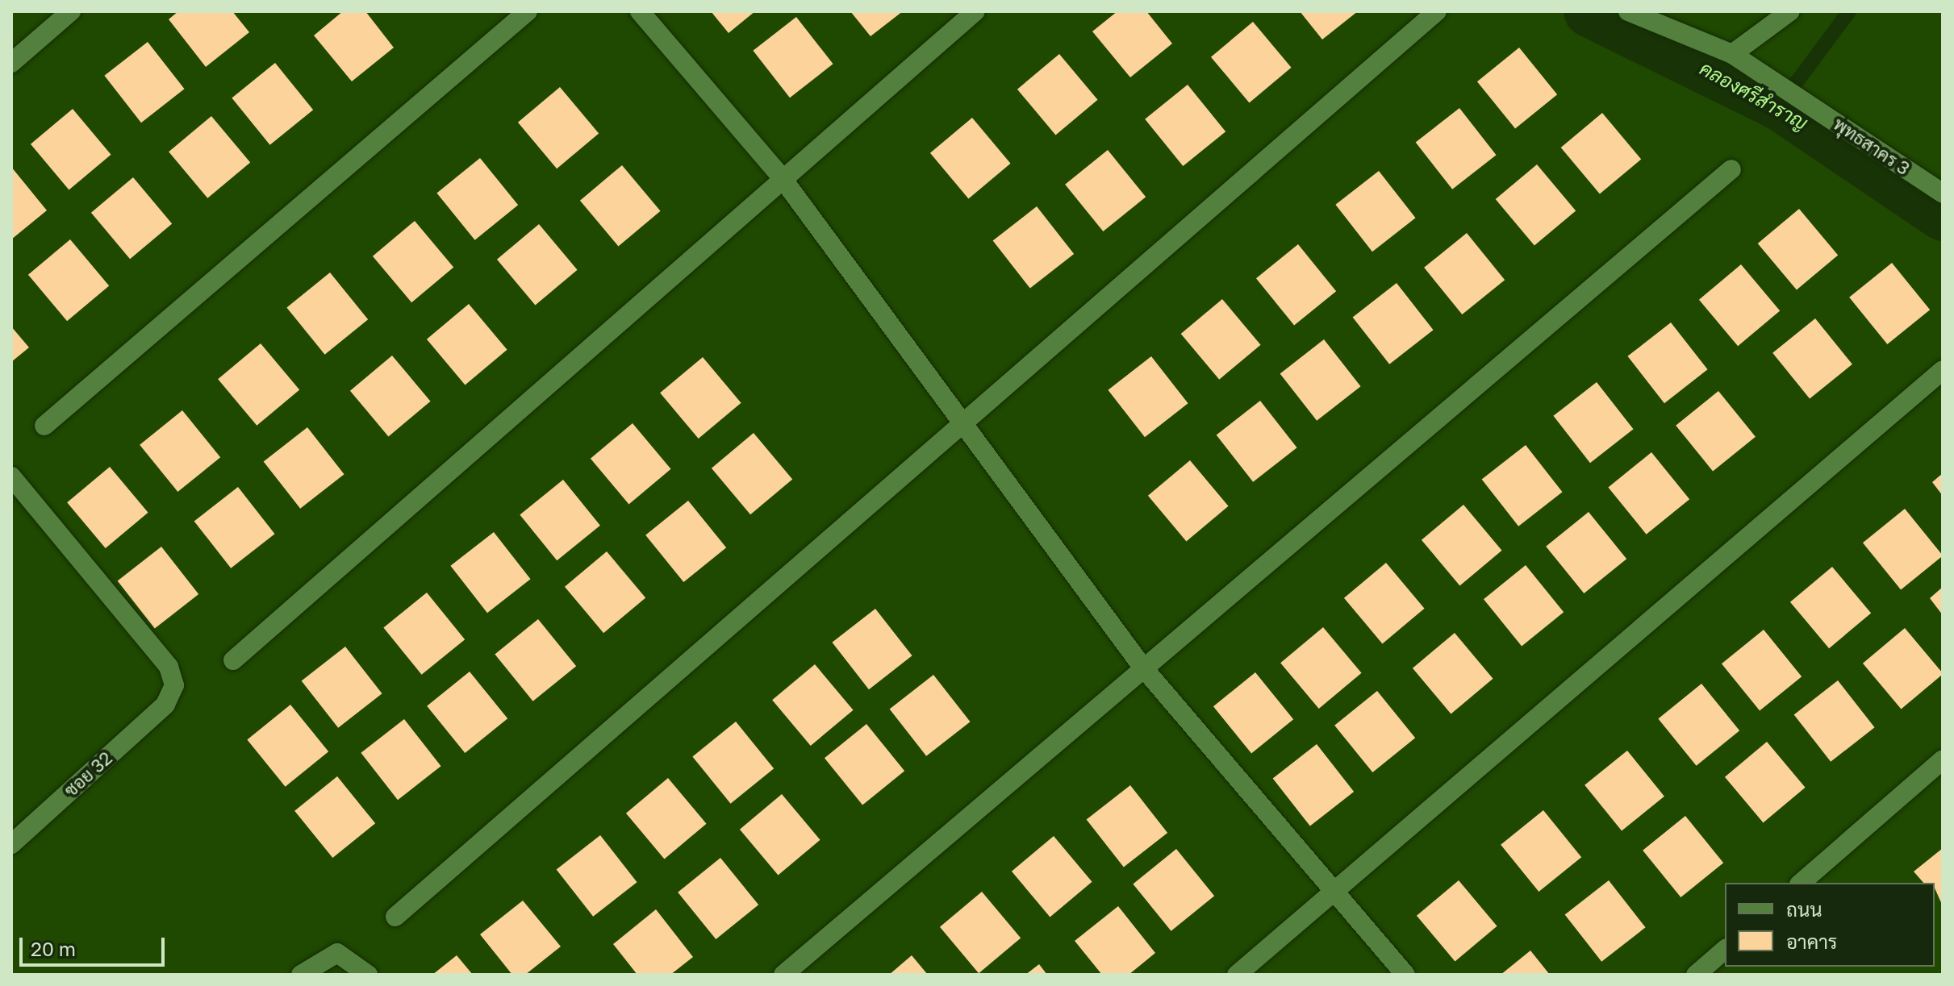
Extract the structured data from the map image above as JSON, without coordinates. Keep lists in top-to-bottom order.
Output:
{
  "streets": {
    "street": ["พุทธสาคร 3", "ซอย 32"]
  },
  "water": ["คลองศรีสำราญ"],
  "legend": ["ถนน", "อาคาร"],
  "scale_bar": "20 m"
}
